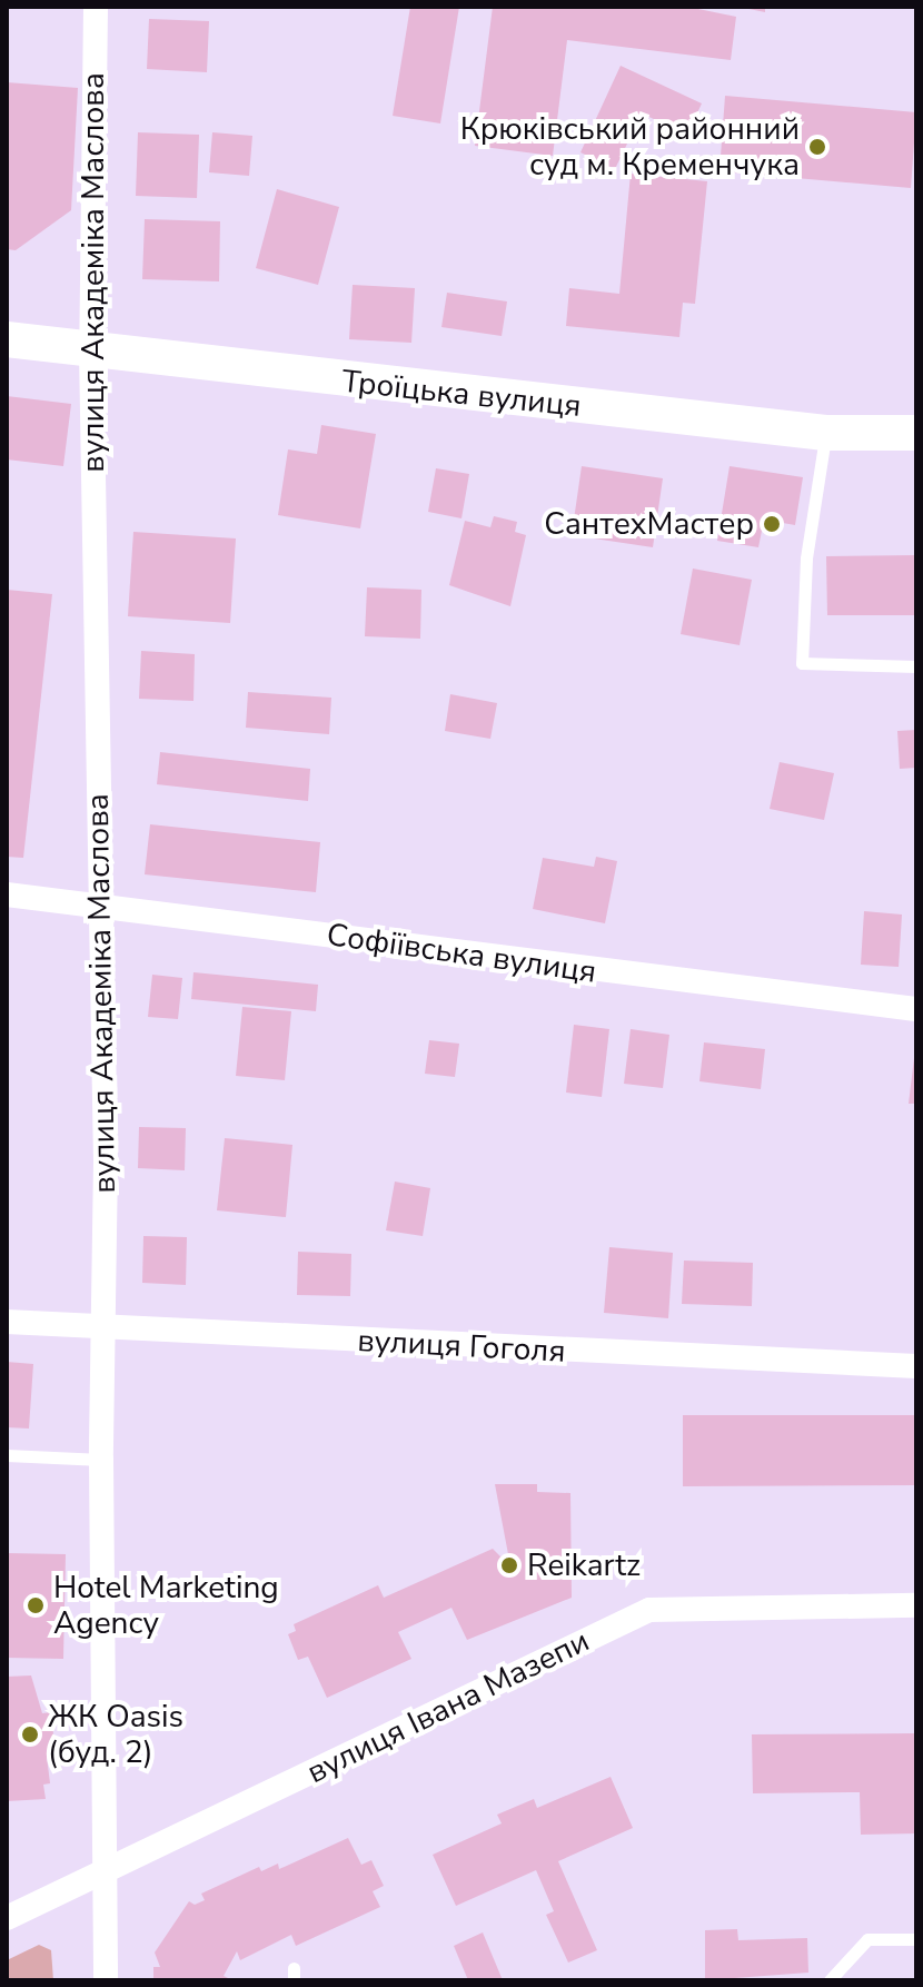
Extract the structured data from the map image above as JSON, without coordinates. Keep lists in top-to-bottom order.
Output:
{
  "streets": {
    "main road": ["Троїцька вулиця"],
    "street": [
      "вулиця Академіка Маслова",
      "Софіївська вулиця",
      "вулиця Гоголя",
      "вулиця Івана Мазепи"
    ]
  },
  "crossings": [
    ["вулиця Академіка Маслова", "Троїцька вулиця"],
    ["вулиця Академіка Маслова", "Софіївська вулиця"],
    ["вулиця Академіка Маслова", "вулиця Гоголя"],
    ["вулиця Академіка Маслова", "вулиця Івана Мазепи"]
  ],
  "places": [
    "Крюківський районний суд м. Кременчука",
    "СантехМастер",
    "Reikartz",
    "Hotel Marketing Agency",
    "ЖК Oasis (буд. 2)"
  ]
}
